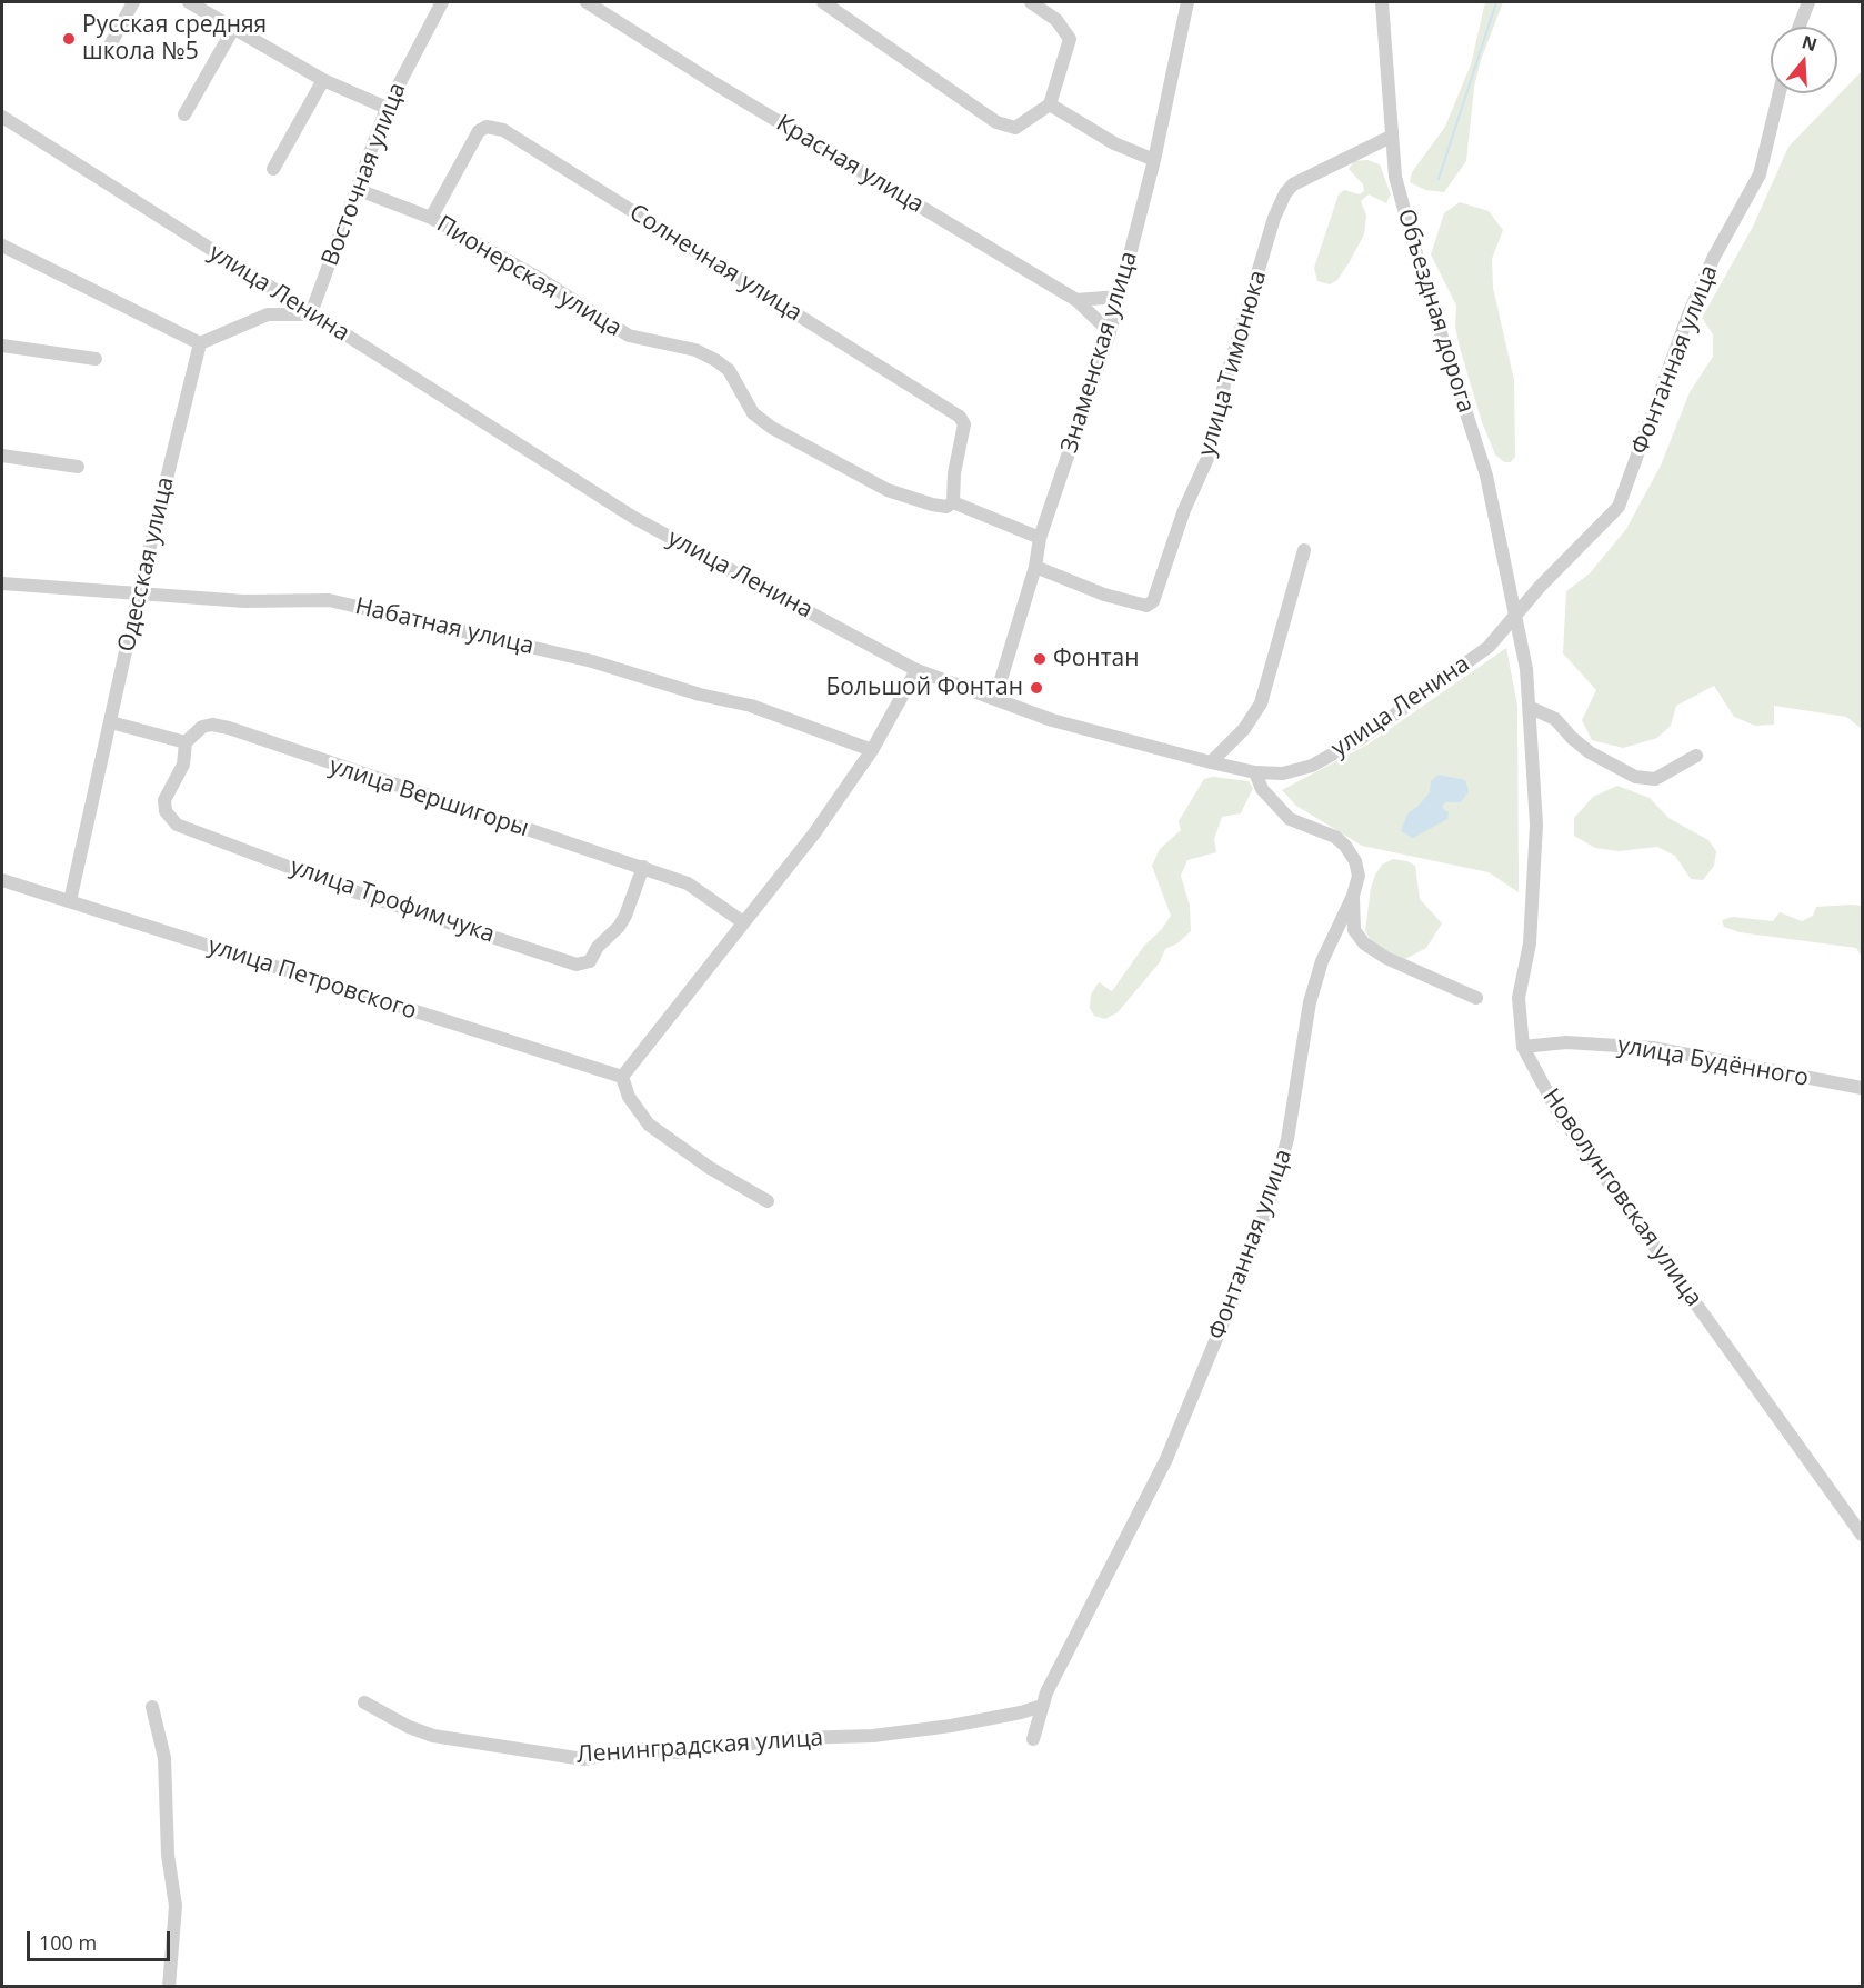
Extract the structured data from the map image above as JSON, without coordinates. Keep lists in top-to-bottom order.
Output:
{
  "streets": {
    "street": [
      "Красная улица",
      "Восточная улица",
      "Солнечная улица",
      "Пионерская улица",
      "улица Ленина",
      "Объездная дорога",
      "Знаменская улица",
      "Фонтанная улица",
      "улица Тимонюка",
      "Одесская улица",
      "Набатная улица",
      "улица Вершигоры",
      "улица Трофимчука",
      "улица Петровского",
      "улица Будённого",
      "Новолунговская улица",
      "Ленинградская улица"
    ]
  },
  "crossings": [
    ["Красная улица", "Знаменская улица"],
    ["Восточная улица", "Пионерская улица"],
    ["Восточная улица", "улица Ленина"],
    ["Солнечная улица", "Пионерская улица"],
    ["Пионерская улица", "Знаменская улица"],
    ["улица Ленина", "Объездная дорога"],
    ["улица Ленина", "Знаменская улица"],
    ["улица Ленина", "Фонтанная улица"],
    ["улица Ленина", "Новолунговская улица"],
    ["Объездная дорога", "Фонтанная улица"],
    ["Объездная дорога", "улица Тимонюка"],
    ["Объездная дорога", "Новолунговская улица"],
    ["Знаменская улица", "улица Тимонюка"],
    ["Фонтанная улица", "Новолунговская улица"],
    ["Фонтанная улица", "Ленинградская улица"],
    ["Одесская улица", "Набатная улица"],
    ["Одесская улица", "улица Петровского"],
    ["улица Вершигоры", "улица Трофимчука"],
    ["улица Будённого", "Новолунговская улица"]
  ],
  "places": ["Русская средняя школа №5", "Фонтан", "Большой Фонтан"],
  "scale_bar": "100 m",
  "north": "top"
}
